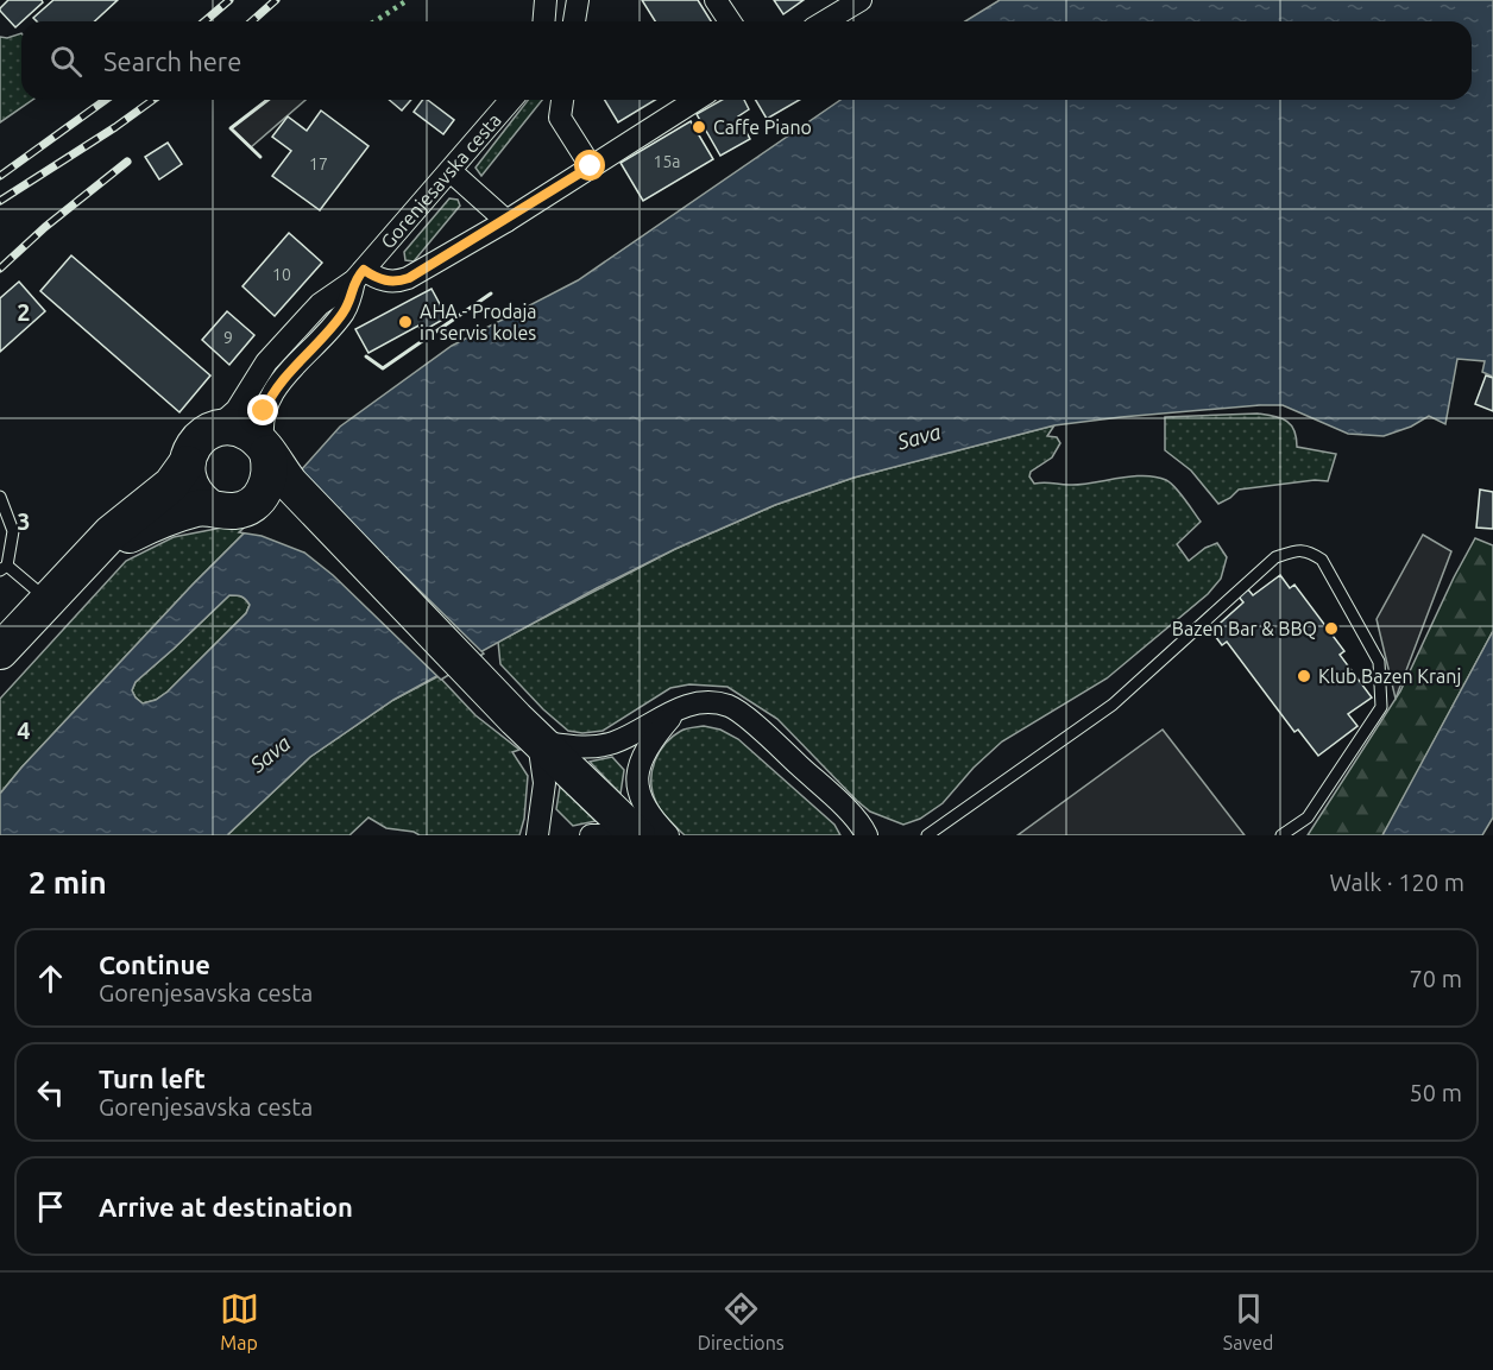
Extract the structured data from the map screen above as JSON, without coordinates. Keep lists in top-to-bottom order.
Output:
{
  "streets": {
    "street": ["Gorenjesavska cesta"]
  },
  "water": ["Sava"],
  "places": [
    "Caffe Piano",
    "AHA - Prodaja in servis koles",
    "Bazen Bar & BBQ",
    "Klub Bazen Kranj"
  ],
  "house_numbers": [
    "15a",
    "17",
    "10",
    "9"
  ],
  "page": {
    "search": "Search here",
    "heading": ["2 min", "Walk · 120 m"],
    "list": [
      ["Continue", "Gorenjesavska cesta", "70 m"],
      ["Turn left", "Gorenjesavska cesta", "50 m"],
      "Arrive at destination"
    ],
    "nav": ["Map", "Directions", "Saved"]
  },
  "grid": {
    "rows": ["2", "3", "4"]
  }
}
